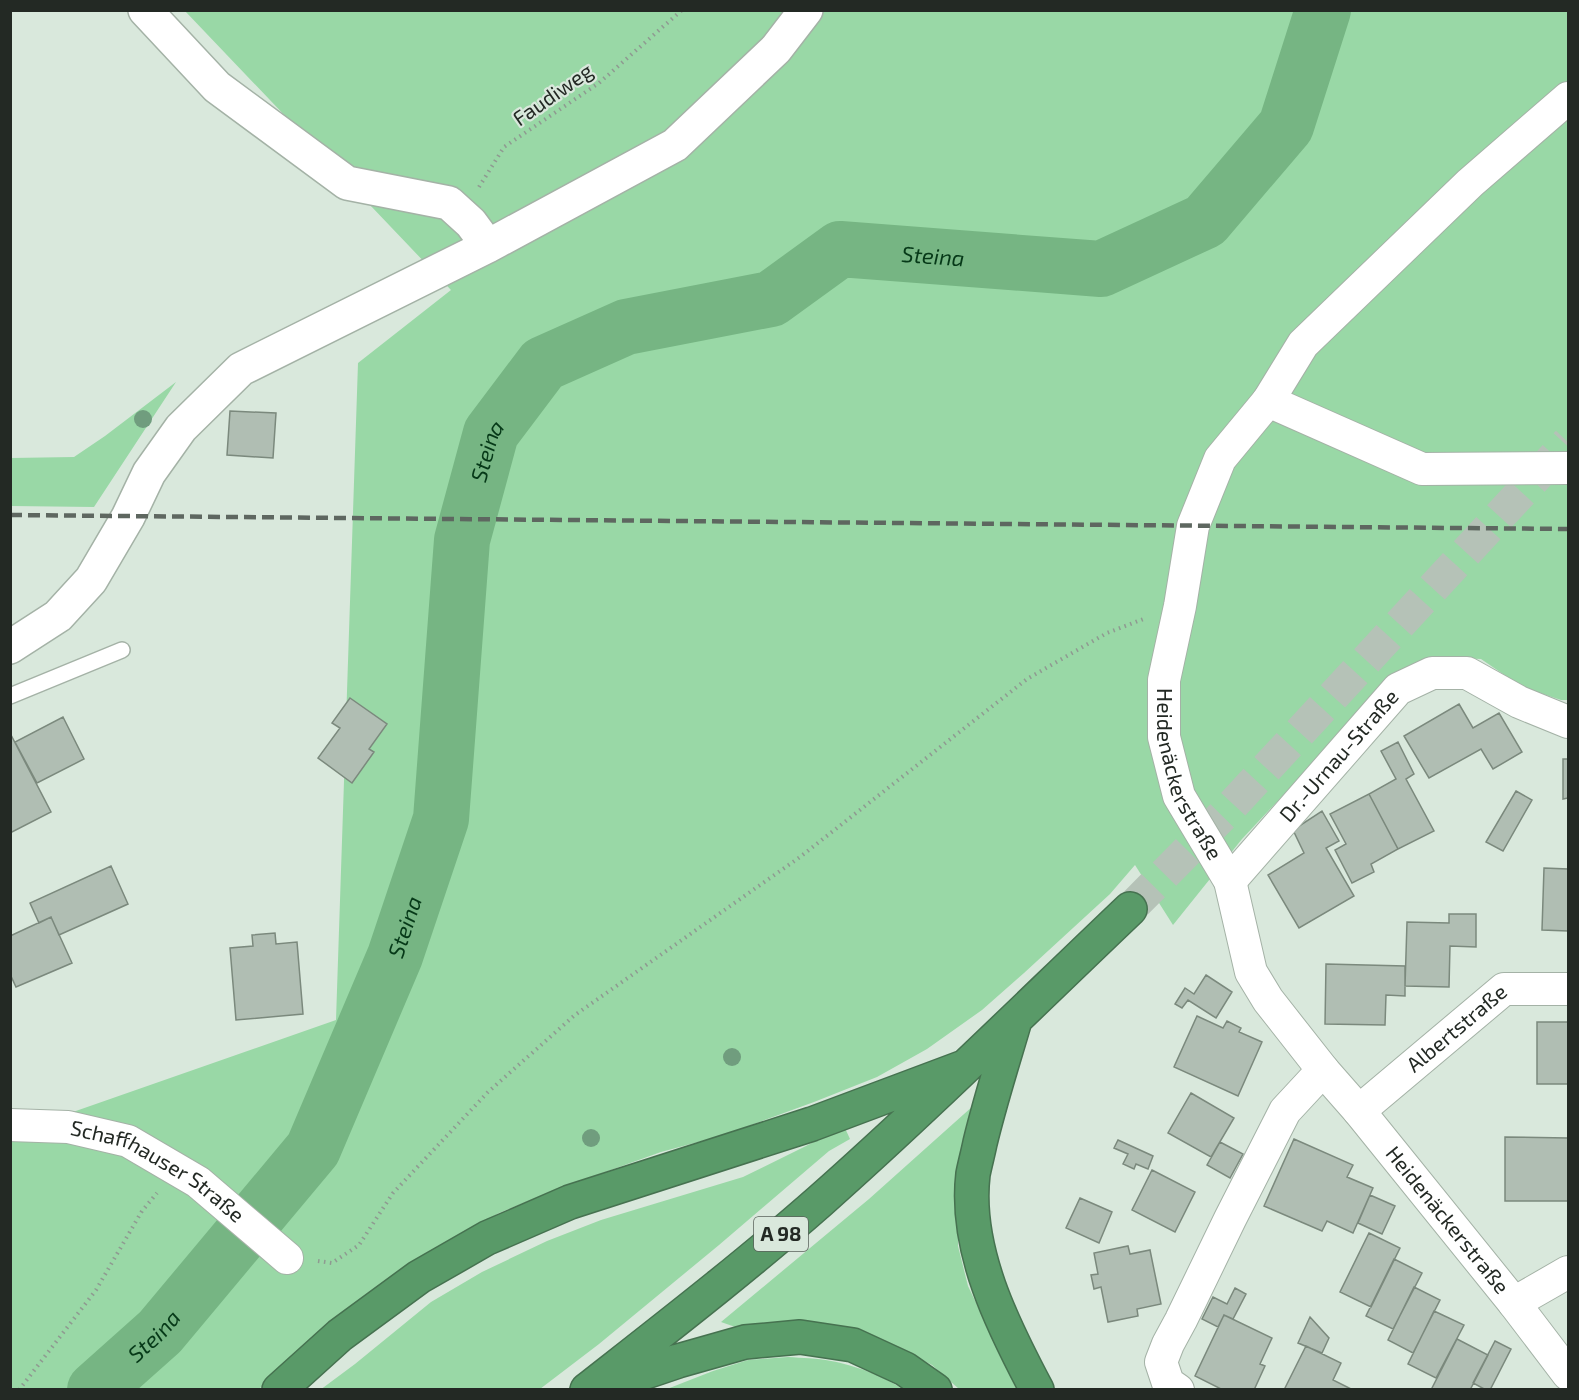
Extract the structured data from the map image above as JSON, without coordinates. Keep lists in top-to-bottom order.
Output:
{
  "streets": {
    "highway": ["A 98"],
    "street": [
      "Dr.-Urnau-Straße",
      "Heidenäckerstraße",
      "Albertstraße",
      "Schaffhauser Straße"
    ],
    "path": ["Faudiweg"]
  },
  "crossings": [
    ["Dr.-Urnau-Straße", "Heidenäckerstraße"],
    ["Heidenäckerstraße", "Albertstraße"]
  ],
  "water": ["Steina"]
}
